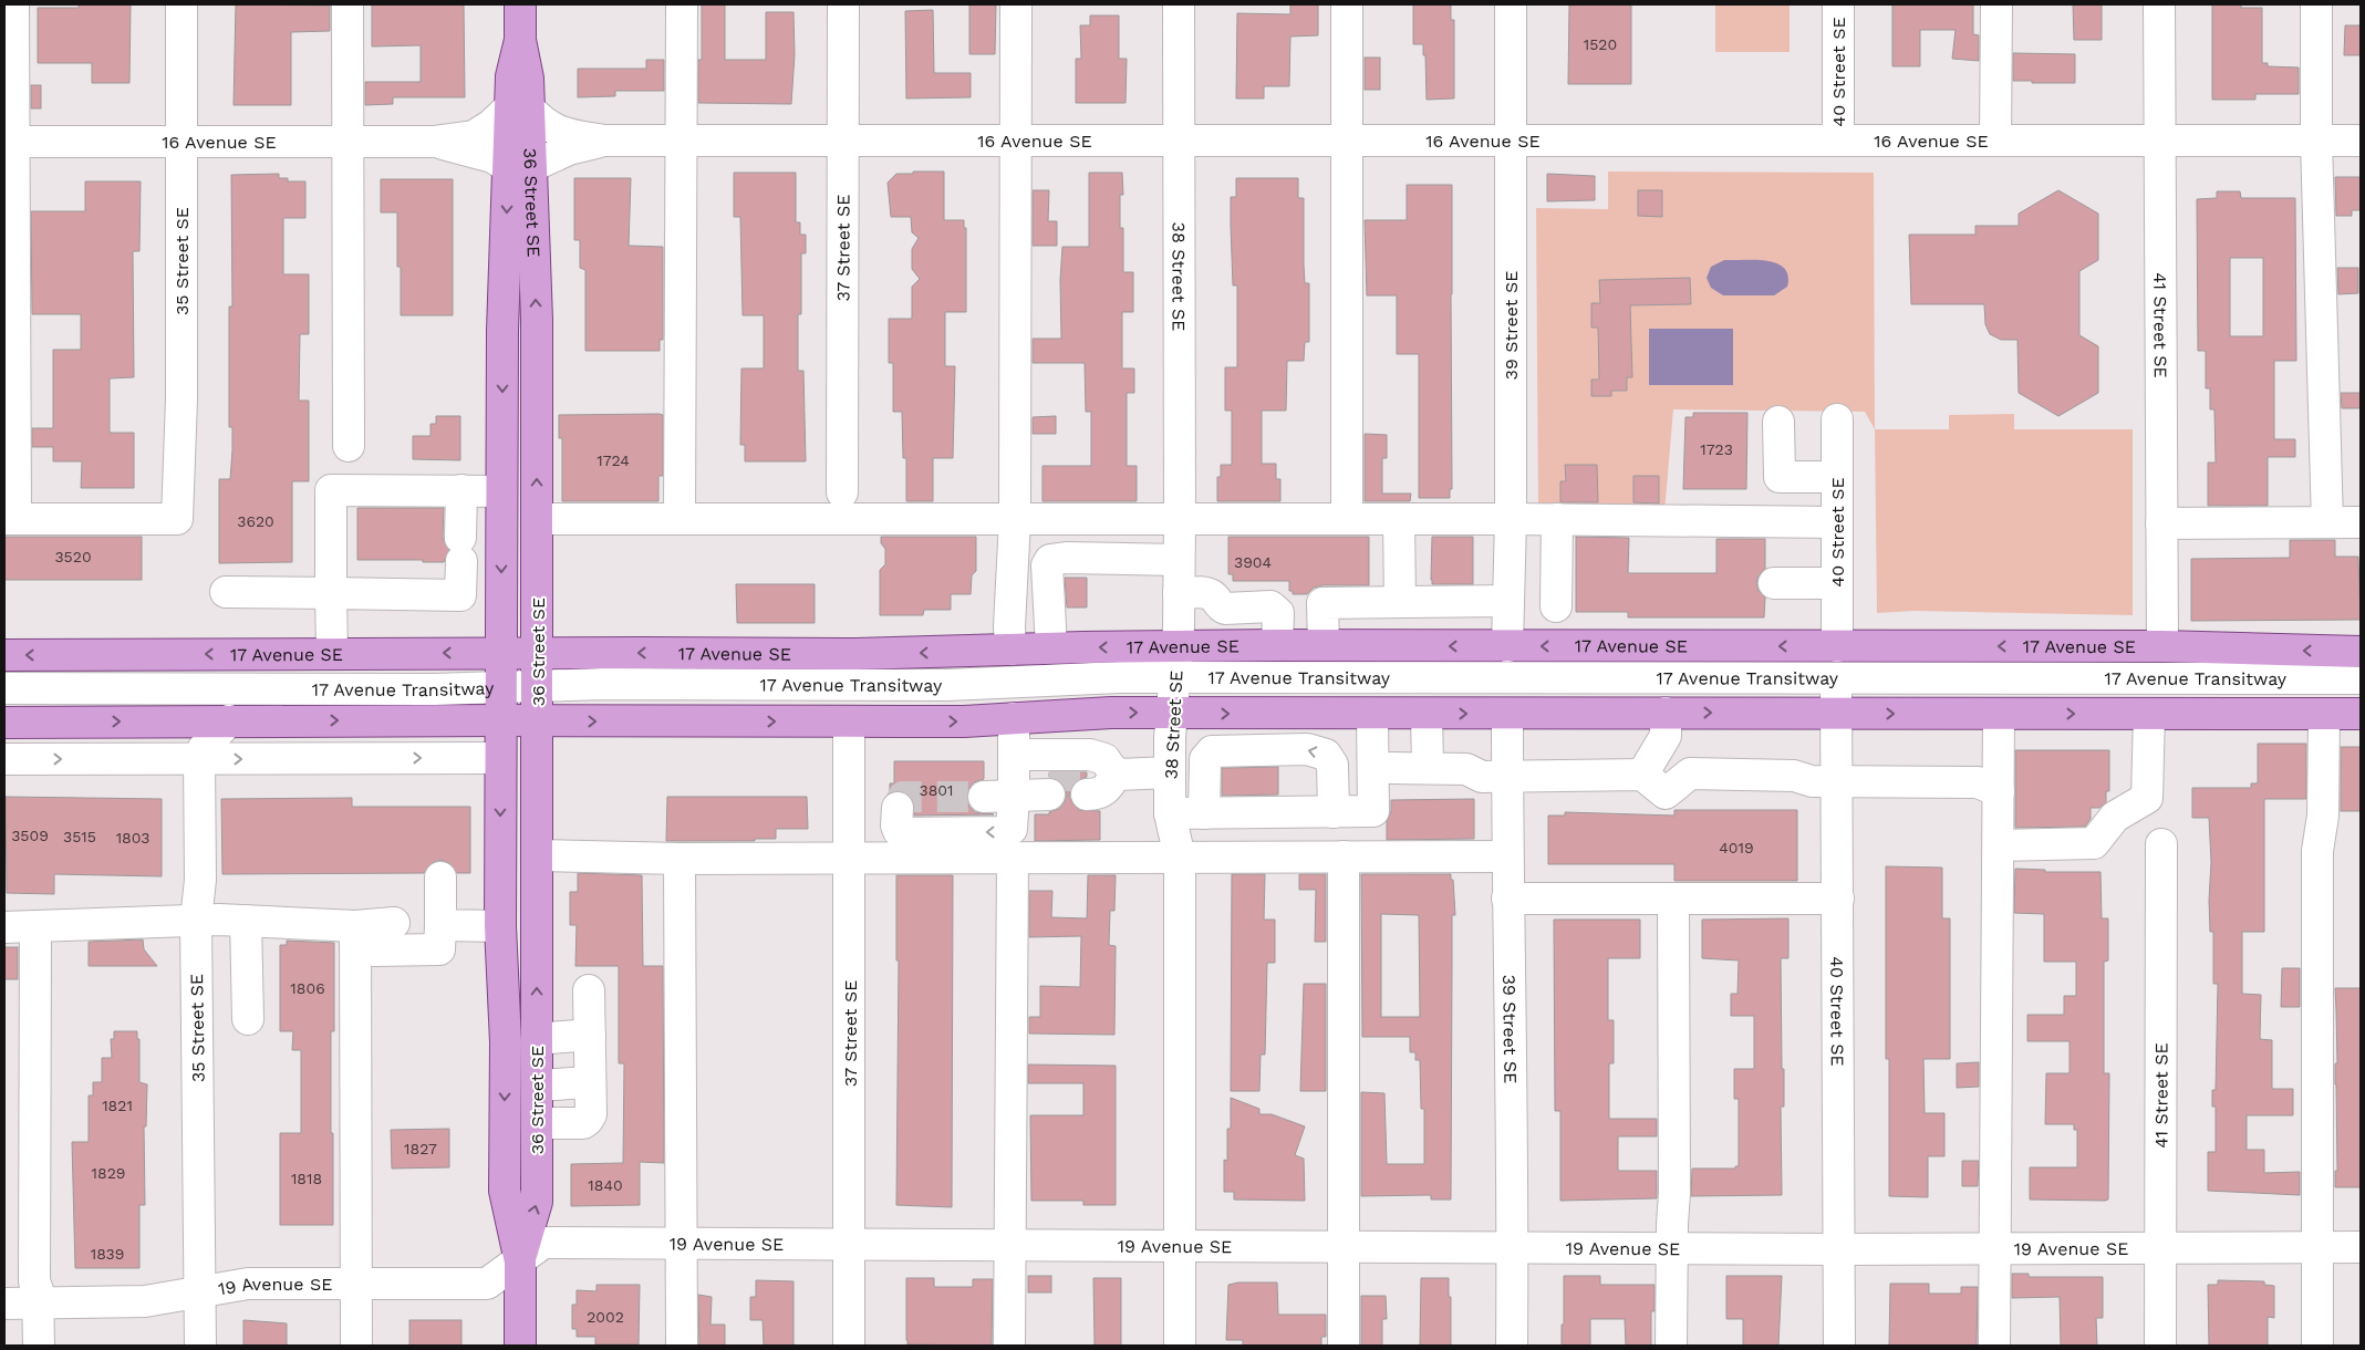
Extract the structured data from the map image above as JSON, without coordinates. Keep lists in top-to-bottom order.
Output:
{
  "streets": {
    "main road": ["36 Street SE", "17 Avenue SE"],
    "street": [
      "40 Street SE",
      "16 Avenue SE",
      "37 Street SE",
      "35 Street SE",
      "38 Street SE",
      "39 Street SE",
      "41 Street SE",
      "17 Avenue Transitway",
      "19 Avenue SE"
    ]
  },
  "crossings": [
    ["40 Street SE", "16 Avenue SE"],
    ["40 Street SE", "17 Avenue SE"],
    ["40 Street SE", "17 Avenue Transitway"],
    ["40 Street SE", "19 Avenue SE"],
    ["16 Avenue SE", "36 Street SE"],
    ["16 Avenue SE", "37 Street SE"],
    ["16 Avenue SE", "35 Street SE"],
    ["16 Avenue SE", "38 Street SE"],
    ["16 Avenue SE", "39 Street SE"],
    ["16 Avenue SE", "41 Street SE"],
    ["36 Street SE", "17 Avenue SE"],
    ["36 Street SE", "17 Avenue Transitway"],
    ["36 Street SE", "19 Avenue SE"],
    ["37 Street SE", "19 Avenue SE"],
    ["35 Street SE", "19 Avenue SE"],
    ["38 Street SE", "17 Avenue SE"],
    ["38 Street SE", "17 Avenue Transitway"],
    ["38 Street SE", "19 Avenue SE"],
    ["39 Street SE", "17 Avenue SE"],
    ["39 Street SE", "19 Avenue SE"],
    ["41 Street SE", "17 Avenue SE"],
    ["41 Street SE", "19 Avenue SE"]
  ],
  "house_numbers": [
    "1520",
    "1723",
    "1724",
    "3620",
    "3520",
    "3904",
    "3801",
    "3509",
    "3515",
    "1803",
    "4019",
    "1806",
    "1821",
    "1827",
    "1829",
    "1818",
    "1840",
    "1839",
    "2002"
  ]
}
